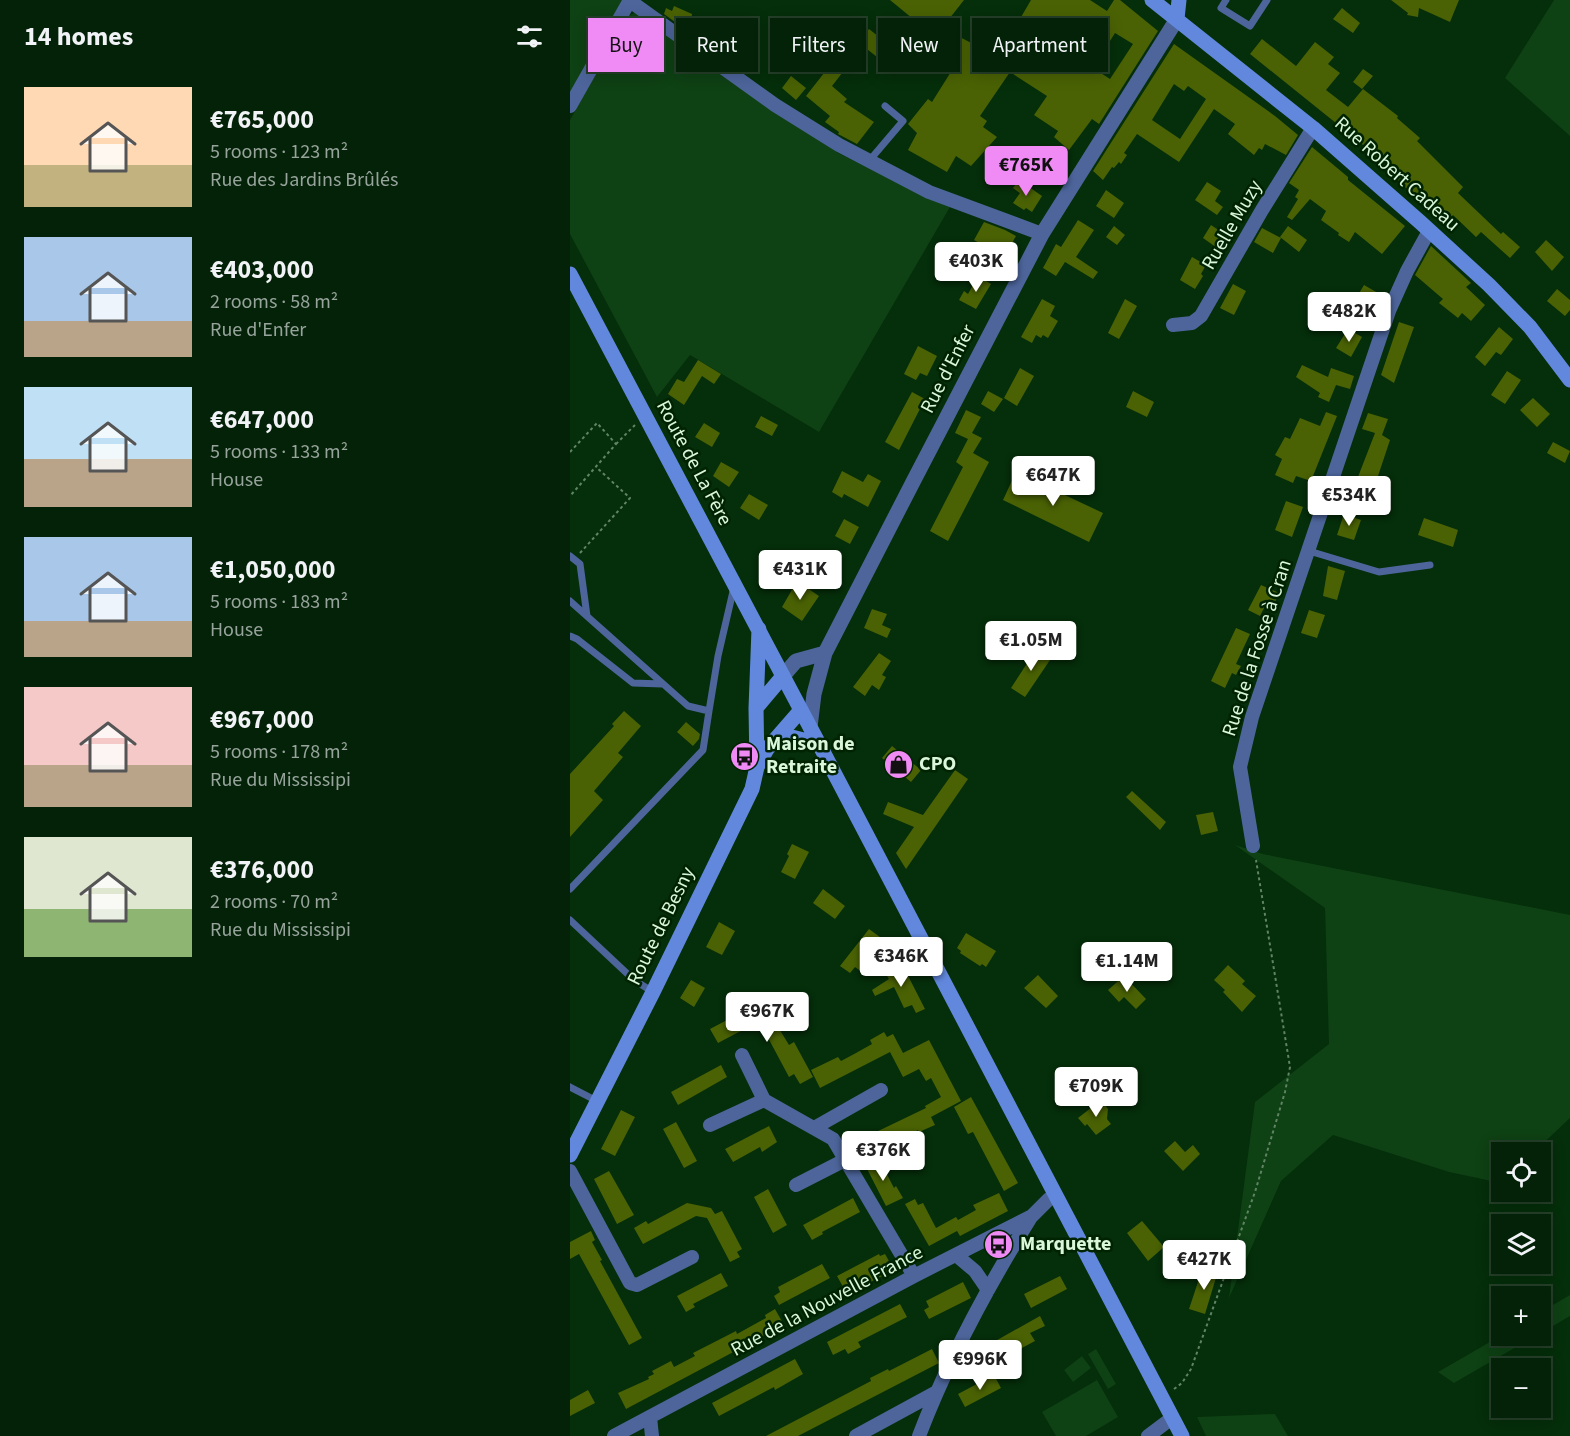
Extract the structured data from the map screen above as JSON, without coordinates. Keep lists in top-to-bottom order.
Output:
{
  "streets": {
    "main road": ["Rue Robert Cadeau", "Route de La Fère", "Route de Besny"],
    "street": [
      "Ruelle Muzy",
      "Rue d'Enfer",
      "Rue de la Fosse à Cran",
      "Rue de la Nouvelle France"
    ]
  },
  "crossings": [
    ["Rue Robert Cadeau", "Ruelle Muzy"],
    ["Rue Robert Cadeau", "Rue d'Enfer"],
    ["Rue Robert Cadeau", "Rue de la Fosse à Cran"],
    ["Rue d'Enfer", "Route de La Fère"],
    ["Route de La Fère", "Route de Besny"],
    ["Route de La Fère", "Rue de la Nouvelle France"]
  ],
  "places": {
    "bus stop": ["Maison de Retraite", "Marquette"],
    "shop": ["CPO"]
  },
  "page": {
    "heading": "14 homes",
    "chip": [
      "Buy",
      "Rent",
      "Filters",
      "New",
      "Apartment"
    ],
    "list": [
      {
        "name": "€765,000",
        "note": "5 rooms · 123 m² · Rue des Jardins Brûlés"
      },
      {
        "name": "€403,000",
        "note": "2 rooms · 58 m² · Rue d'Enfer"
      },
      {
        "name": "€647,000",
        "note": "5 rooms · 133 m² · House"
      },
      {
        "name": "€1,050,000",
        "note": "5 rooms · 183 m² · House"
      },
      {
        "name": "€967,000",
        "note": "5 rooms · 178 m² · Rue du Mississipi"
      },
      {
        "name": "€376,000",
        "note": "2 rooms · 70 m² · Rue du Mississipi"
      }
    ],
    "price": [
      "€765K",
      "€403K",
      "€482K",
      "€647K",
      "€534K",
      "€431K",
      "€1.05M",
      "€346K",
      "€1.14M",
      "€967K",
      "€709K",
      "€376K",
      "€427K",
      "€996K"
    ],
    "map_buttons": ["+", "−"]
  }
}
